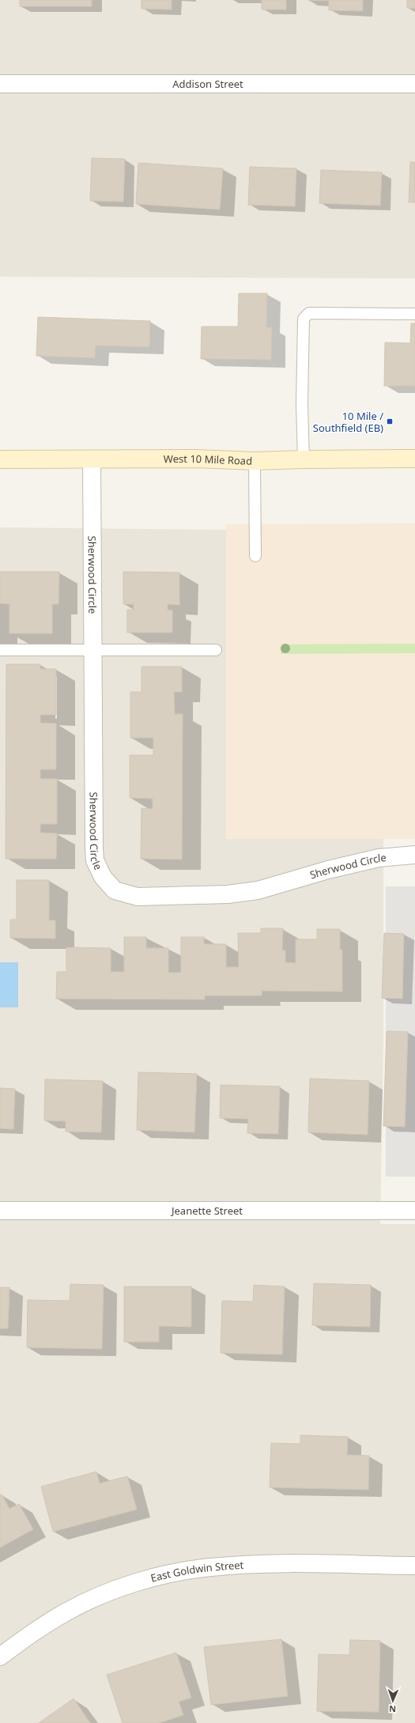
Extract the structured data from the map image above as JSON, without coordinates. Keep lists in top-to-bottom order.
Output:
{
  "streets": {
    "main road": ["West 10 Mile Road"],
    "street": [
      "Addison Street",
      "Sherwood Circle",
      "Jeanette Street",
      "East Goldwin Street"
    ]
  },
  "crossings": [
    ["West 10 Mile Road", "Sherwood Circle"]
  ],
  "places": {
    "transit": ["10 Mile / Southfield (EB)"]
  },
  "north": "bottom"
}
